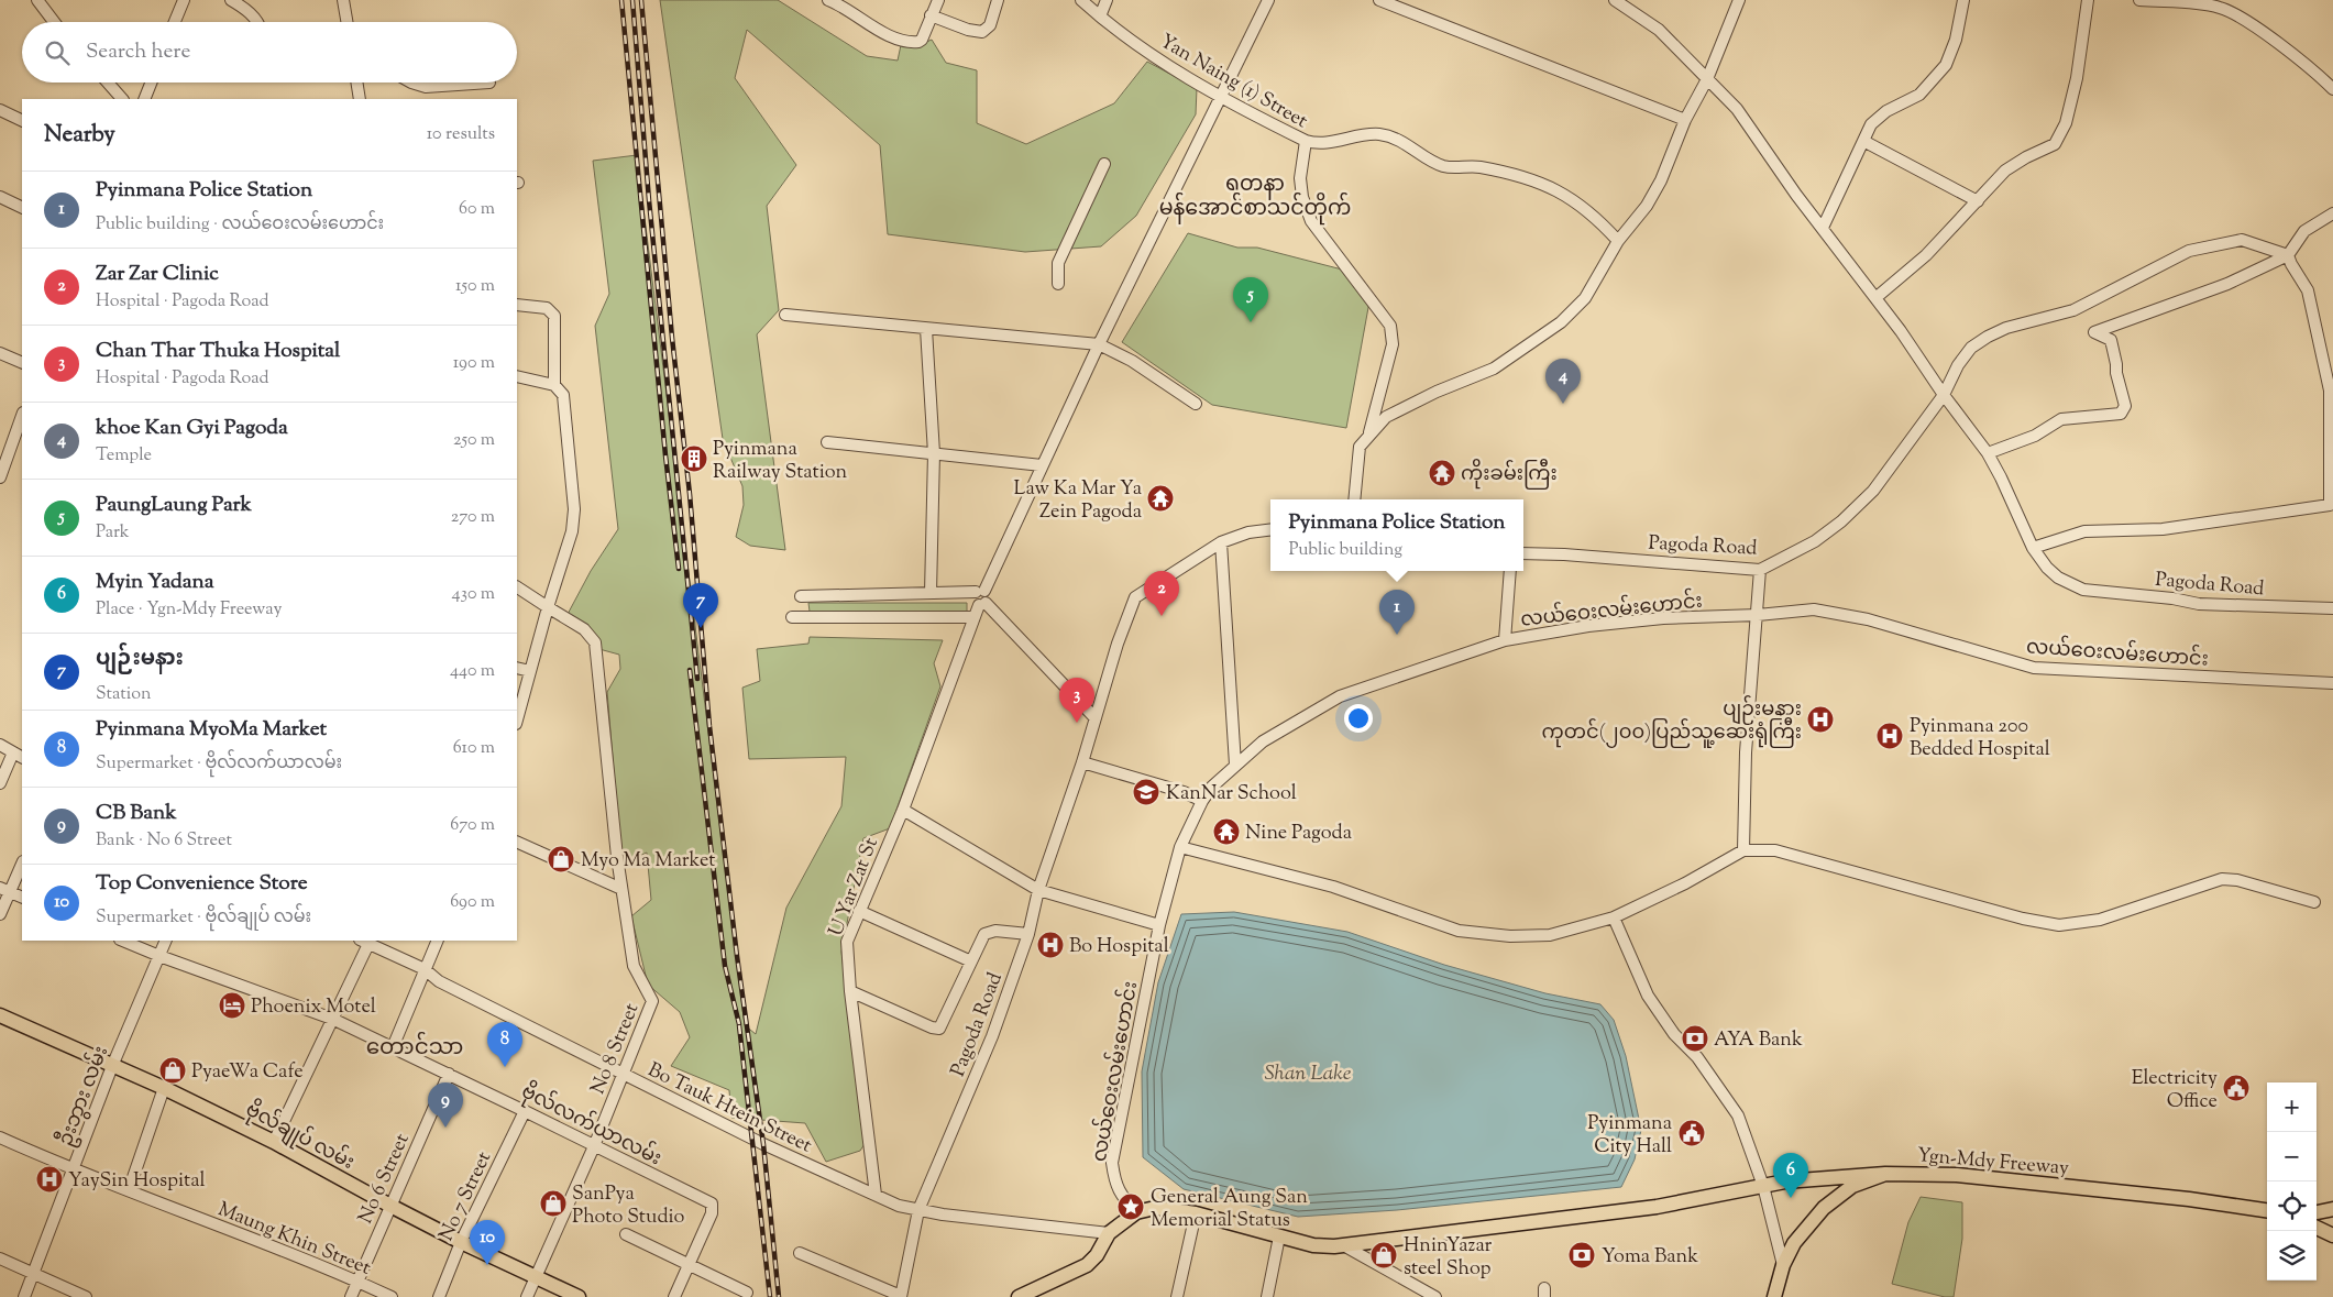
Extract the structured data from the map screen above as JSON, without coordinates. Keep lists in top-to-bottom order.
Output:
{
  "streets": {
    "main road": ["ဗိုလ်ချုပ် လမ်း", "Ygn-Mdy Freeway"],
    "street": [
      "Yan Naing (1) Street",
      "Pagoda Road",
      "လယ်ဝေးလမ်းဟောင်း",
      "U Yar Zat St",
      "No 8 Street",
      "ဦးဘွား လမ်း",
      "Bo Tauk Htein Street",
      "ဗိုလ်လက်ယာလမ်း",
      "No 6 Street",
      "No 7 Street",
      "Maung Khin Street"
    ]
  },
  "crossings": [
    ["Pagoda Road", "Bo Tauk Htein Street"],
    ["U Yar Zat St", "Bo Tauk Htein Street"],
    ["No 8 Street", "Bo Tauk Htein Street"],
    ["No 8 Street", "ဗိုလ်လက်ယာလမ်း"],
    ["No 8 Street", "ဗိုလ်ချုပ် လမ်း"],
    ["ဦးဘွား လမ်း", "ဗိုလ်လက်ယာလမ်း"],
    ["ဦးဘွား လမ်း", "ဗိုလ်ချုပ် လမ်း"],
    ["ဦးဘွား လမ်း", "Maung Khin Street"],
    ["ဗိုလ်လက်ယာလမ်း", "No 6 Street"],
    ["ဗိုလ်လက်ယာလမ်း", "No 7 Street"],
    ["ဗိုလ်ချုပ် လမ်း", "No 6 Street"],
    ["ဗိုလ်ချုပ် လမ်း", "No 7 Street"],
    ["No 6 Street", "Maung Khin Street"]
  ],
  "districts": ["ရတနာ မန်အောင်စာသင်တိုက်", "တောင်သာ"],
  "water": ["Shan Lake"],
  "places": {
    "building": ["Pyinmana Railway Station"],
    "temple": ["ကိုးခမ်းကြီး", "Law Ka Mar Ya Zein Pagoda", "Nine Pagoda"],
    "hospital": [
      "ပျဉ်းမနား ကုတင်(၂၀၀)ပြည်သူ့ဆေးရုံကြီး",
      "Pyinmana 200 Bedded Hospital",
      "Bo Hospital",
      "YaySin Hospital"
    ],
    "school or university": ["KanNar School"],
    "shop": [
      "Myo Ma Market",
      "PyaeWa Cafe",
      "SanPya Photo Studio",
      "HninYazar steel Shop"
    ],
    "hotel": ["Phoenix Motel"],
    "bank": ["AYA Bank", "Yoma Bank"],
    "public building": ["Electricity Office", "Pyinmana City Hall"],
    "place": ["General Aung San Memorial Status"]
  },
  "page": {
    "search": "Search here",
    "heading": ["Nearby", "10 results"],
    "list": [
      {
        "mark": "1",
        "name": "Pyinmana Police Station",
        "note": "Public building · လယ်ဝေးလမ်းဟောင်း",
        "value": "60 m"
      },
      {
        "mark": "2",
        "name": "Zar Zar Clinic",
        "note": "Hospital · Pagoda Road",
        "value": "150 m"
      },
      {
        "mark": "3",
        "name": "Chan Thar Thuka Hospital",
        "note": "Hospital · Pagoda Road",
        "value": "190 m"
      },
      {
        "mark": "4",
        "name": "khoe Kan Gyi Pagoda",
        "note": "Temple",
        "value": "250 m"
      },
      {
        "mark": "5",
        "name": "PaungLaung Park",
        "note": "Park",
        "value": "270 m"
      },
      {
        "mark": "6",
        "name": "Myin Yadana",
        "note": "Place · Ygn-Mdy Freeway",
        "value": "430 m"
      },
      {
        "mark": "7",
        "name": "ပျဉ်းမနား",
        "note": "Station",
        "value": "440 m"
      },
      {
        "mark": "8",
        "name": "Pyinmana MyoMa Market",
        "note": "Supermarket · ဗိုလ်လက်ယာလမ်း",
        "value": "610 m"
      },
      {
        "mark": "9",
        "name": "CB Bank",
        "note": "Bank · No 6 Street",
        "value": "670 m"
      },
      {
        "mark": "10",
        "name": "Top Convenience Store",
        "note": "Supermarket · ဗိုလ်ချုပ် လမ်း",
        "value": "690 m"
      }
    ],
    "pins": [
      "5",
      "4",
      "2",
      "7",
      "1",
      "3",
      "8",
      "9",
      "6",
      "10"
    ],
    "popup": ["Pyinmana Police Station", "Public building"],
    "map_buttons": ["+", "−"]
  }
}
